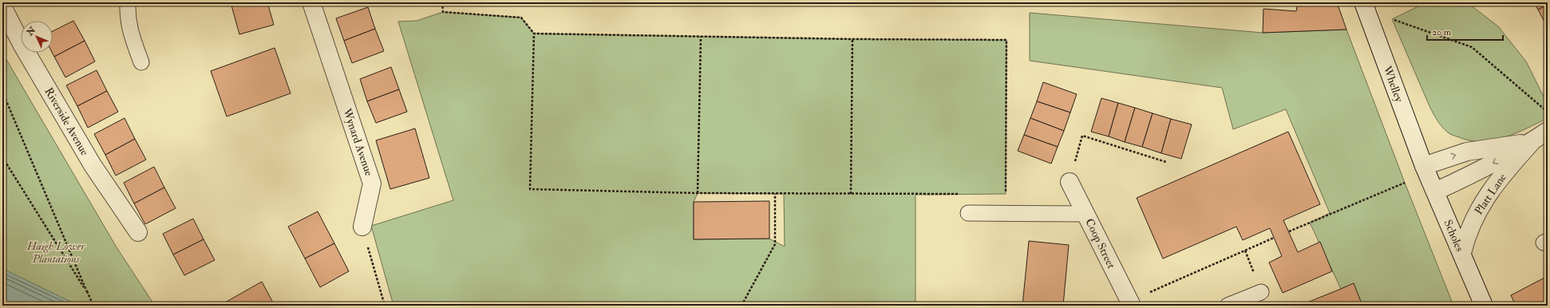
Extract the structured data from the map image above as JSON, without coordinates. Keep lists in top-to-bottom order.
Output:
{
  "streets": {
    "street": [
      "Whelley",
      "Riverside Avenue",
      "Wynard Avenue",
      "Platt Lane",
      "Scholes",
      "Coop Street"
    ]
  },
  "crossings": [
    ["Whelley", "Platt Lane"],
    ["Whelley", "Scholes"],
    ["Platt Lane", "Scholes"]
  ],
  "parks": ["Haigh Lower Plantations"],
  "scale_bar": "20 m",
  "north": "top left"
}
